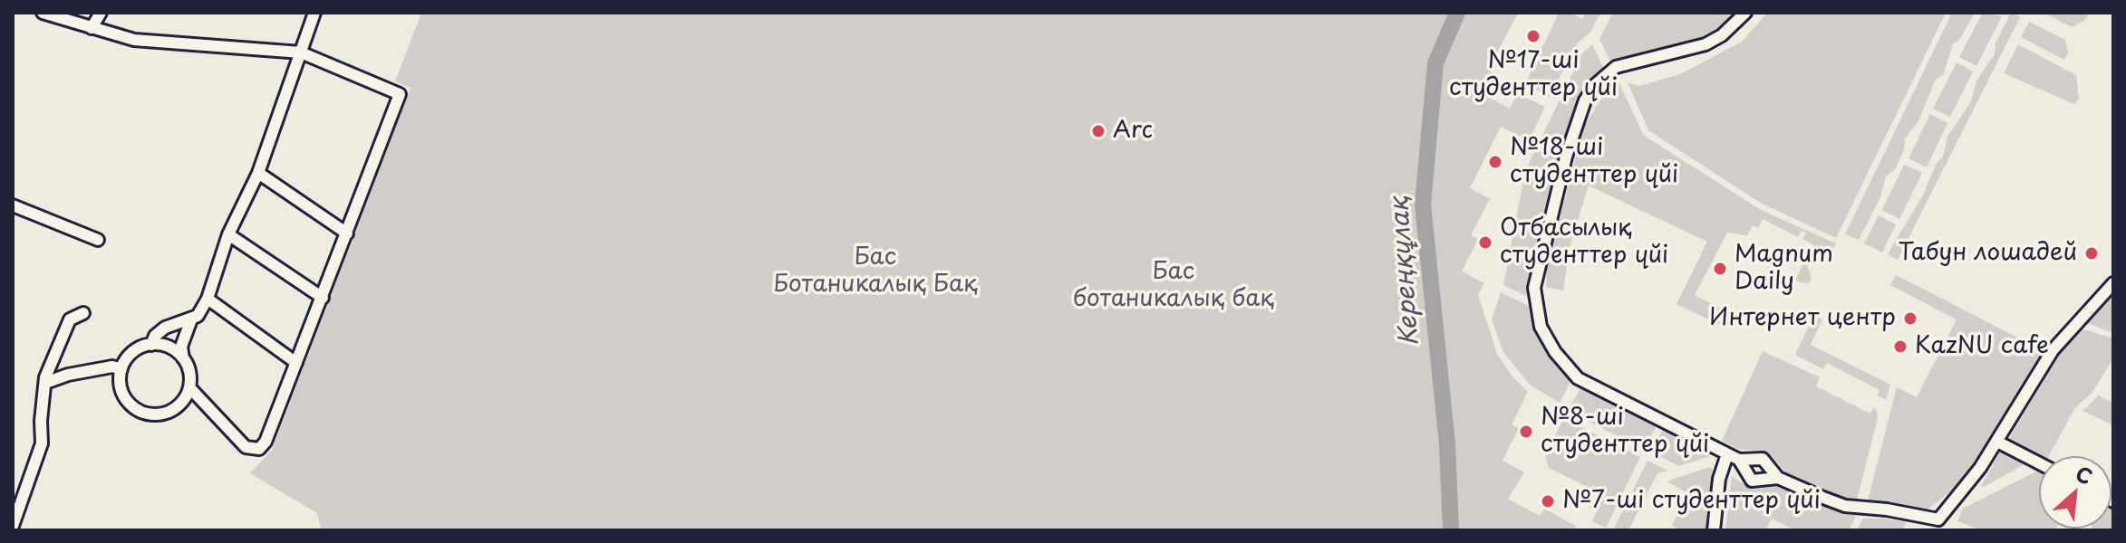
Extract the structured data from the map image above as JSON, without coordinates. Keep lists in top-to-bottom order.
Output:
{
  "water": ["Кереңқұлақ"],
  "parks": ["Бас Ботаникалық Бақ", "Бас ботаникалық бақ"],
  "places": [
    "№17-ші студенттер үйі",
    "Arc",
    "№18-ші студенттер үйі",
    "Отбасылық студенттер үйі",
    "Табун лошадей",
    "Magnum Daily",
    "Интернет центр",
    "KazNU cafe",
    "№8-ші студенттер үйі",
    "№7-ші студенттер үйі"
  ],
  "north": "top right"
}
